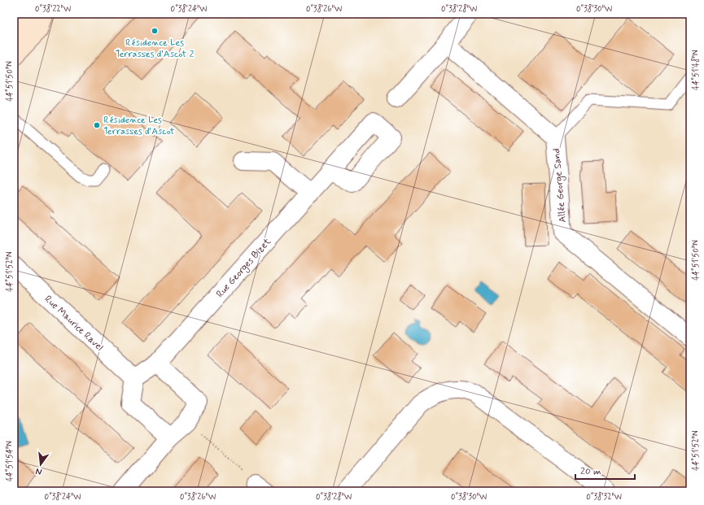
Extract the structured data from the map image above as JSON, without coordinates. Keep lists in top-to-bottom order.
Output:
{
  "streets": {
    "street": ["Allée George Sand", "Rue Georges Bizet", "Rue Maurice Ravel"]
  },
  "places": ["Résidence Les Terrasses d'Ascot 2", "Résidence Les Terrasses d'Ascot"],
  "scale_bar": "20 m",
  "north": "bottom",
  "coordinates": [
    "0°38'22\"W",
    "0°38'24\"W",
    "0°38'26\"W",
    "0°38'28\"W",
    "0°38'30\"W",
    "44°51'48\"N",
    "44°51'50\"N",
    "44°51'52\"N",
    "44°51'54\"N",
    "0°38'32\"W"
  ]
}
